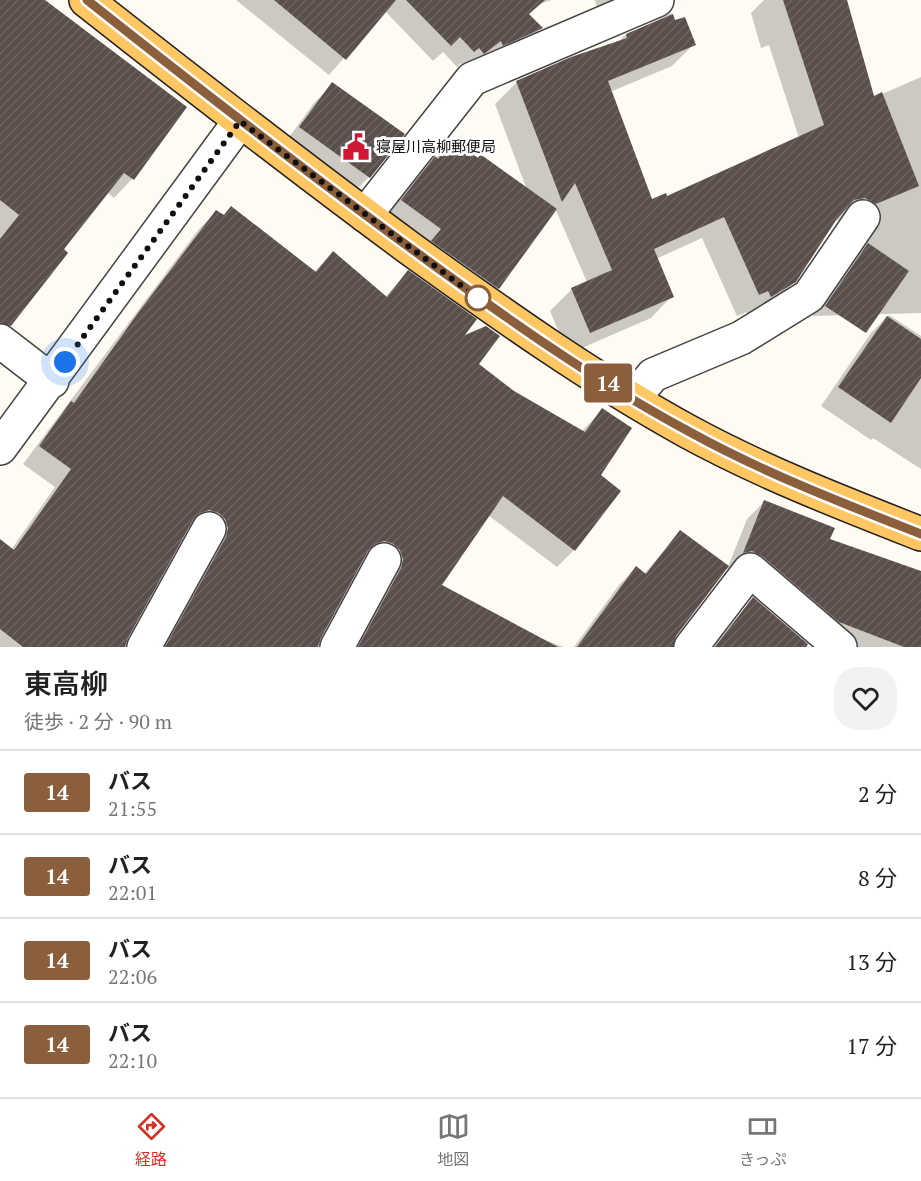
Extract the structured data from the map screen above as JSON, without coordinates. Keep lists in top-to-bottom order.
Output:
{
  "places": {
    "public building": ["寝屋川高柳郵便局"]
  },
  "lines": ["bus line 14"],
  "page": {
    "on_map": "14",
    "heading": ["東高柳", "徒歩 · 2 分 · 90 m"],
    "list": [
      {
        "mark": "14",
        "name": "バス",
        "note": "21:55",
        "value": "2 分"
      },
      {
        "mark": "14",
        "name": "バス",
        "note": "22:01",
        "value": "8 分"
      },
      {
        "mark": "14",
        "name": "バス",
        "note": "22:06",
        "value": "13 分"
      },
      {
        "mark": "14",
        "name": "バス",
        "note": "22:10",
        "value": "17 分"
      }
    ],
    "tabs": ["経路", "地図", "きっぷ"]
  }
}
